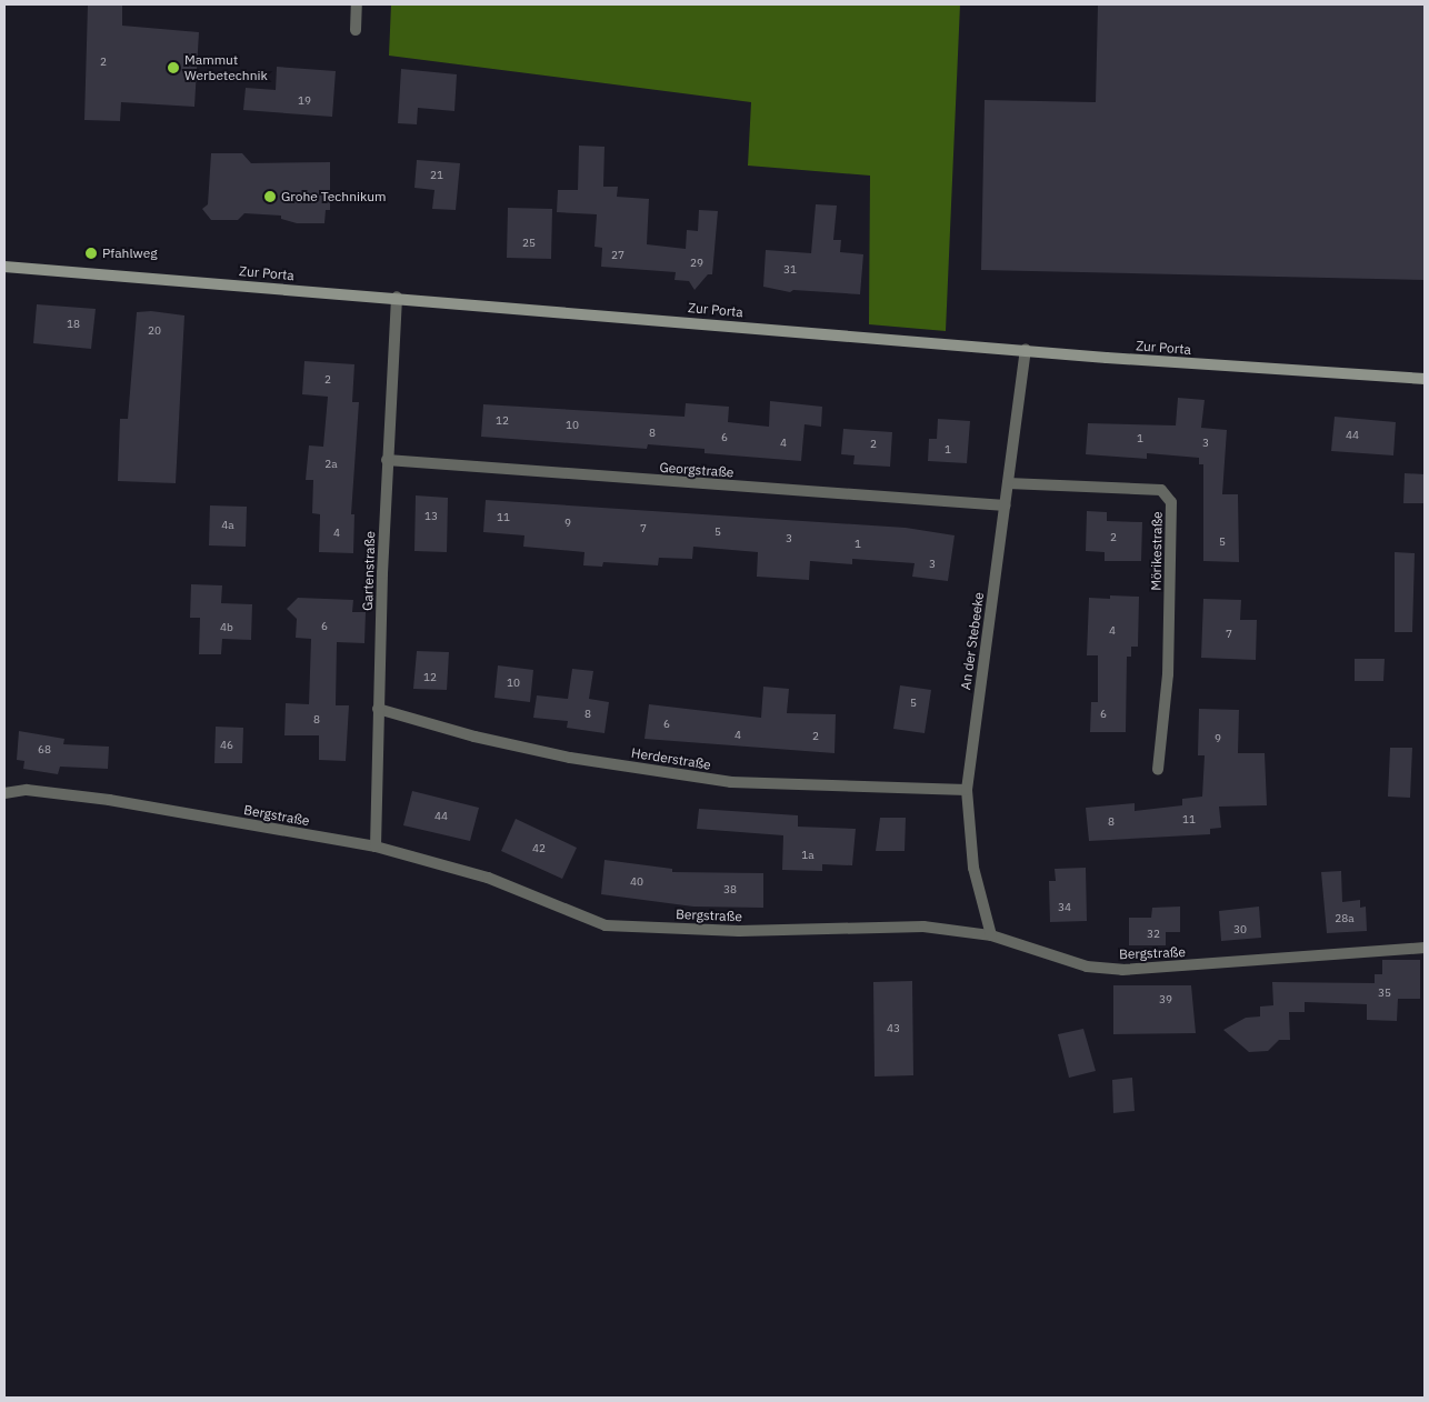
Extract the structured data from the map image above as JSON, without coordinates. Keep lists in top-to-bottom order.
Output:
{
  "streets": {
    "main road": ["Zur Porta"],
    "street": [
      "Georgstraße",
      "Mörikestraße",
      "Gartenstraße",
      "An der Stebeeke",
      "Herderstraße",
      "Bergstraße"
    ]
  },
  "crossings": [
    ["Zur Porta", "Gartenstraße"],
    ["Zur Porta", "An der Stebeeke"],
    ["Georgstraße", "Gartenstraße"],
    ["Georgstraße", "An der Stebeeke"],
    ["Mörikestraße", "An der Stebeeke"],
    ["Gartenstraße", "Herderstraße"],
    ["Gartenstraße", "Bergstraße"],
    ["An der Stebeeke", "Herderstraße"],
    ["An der Stebeeke", "Bergstraße"]
  ],
  "places": ["Mammut Werbetechnik", "Grohe Technikum", "Pfahlweg"],
  "house_numbers": [
    "2",
    "19",
    "21",
    "25",
    "27",
    "29",
    "31",
    "18",
    "20",
    "2",
    "12",
    "10",
    "8",
    "44",
    "6",
    "1",
    "4",
    "3",
    "2",
    "1",
    "2a",
    "13",
    "11",
    "9",
    "4a",
    "7",
    "5",
    "4",
    "2",
    "3",
    "5",
    "1",
    "3",
    "6",
    "4b",
    "4",
    "7",
    "12",
    "10",
    "5",
    "8",
    "6",
    "8",
    "6",
    "4",
    "2",
    "9",
    "46",
    "68",
    "44",
    "11",
    "8",
    "42",
    "1a",
    "40",
    "38",
    "34",
    "28a",
    "30",
    "32",
    "35",
    "39",
    "43"
  ]
}
